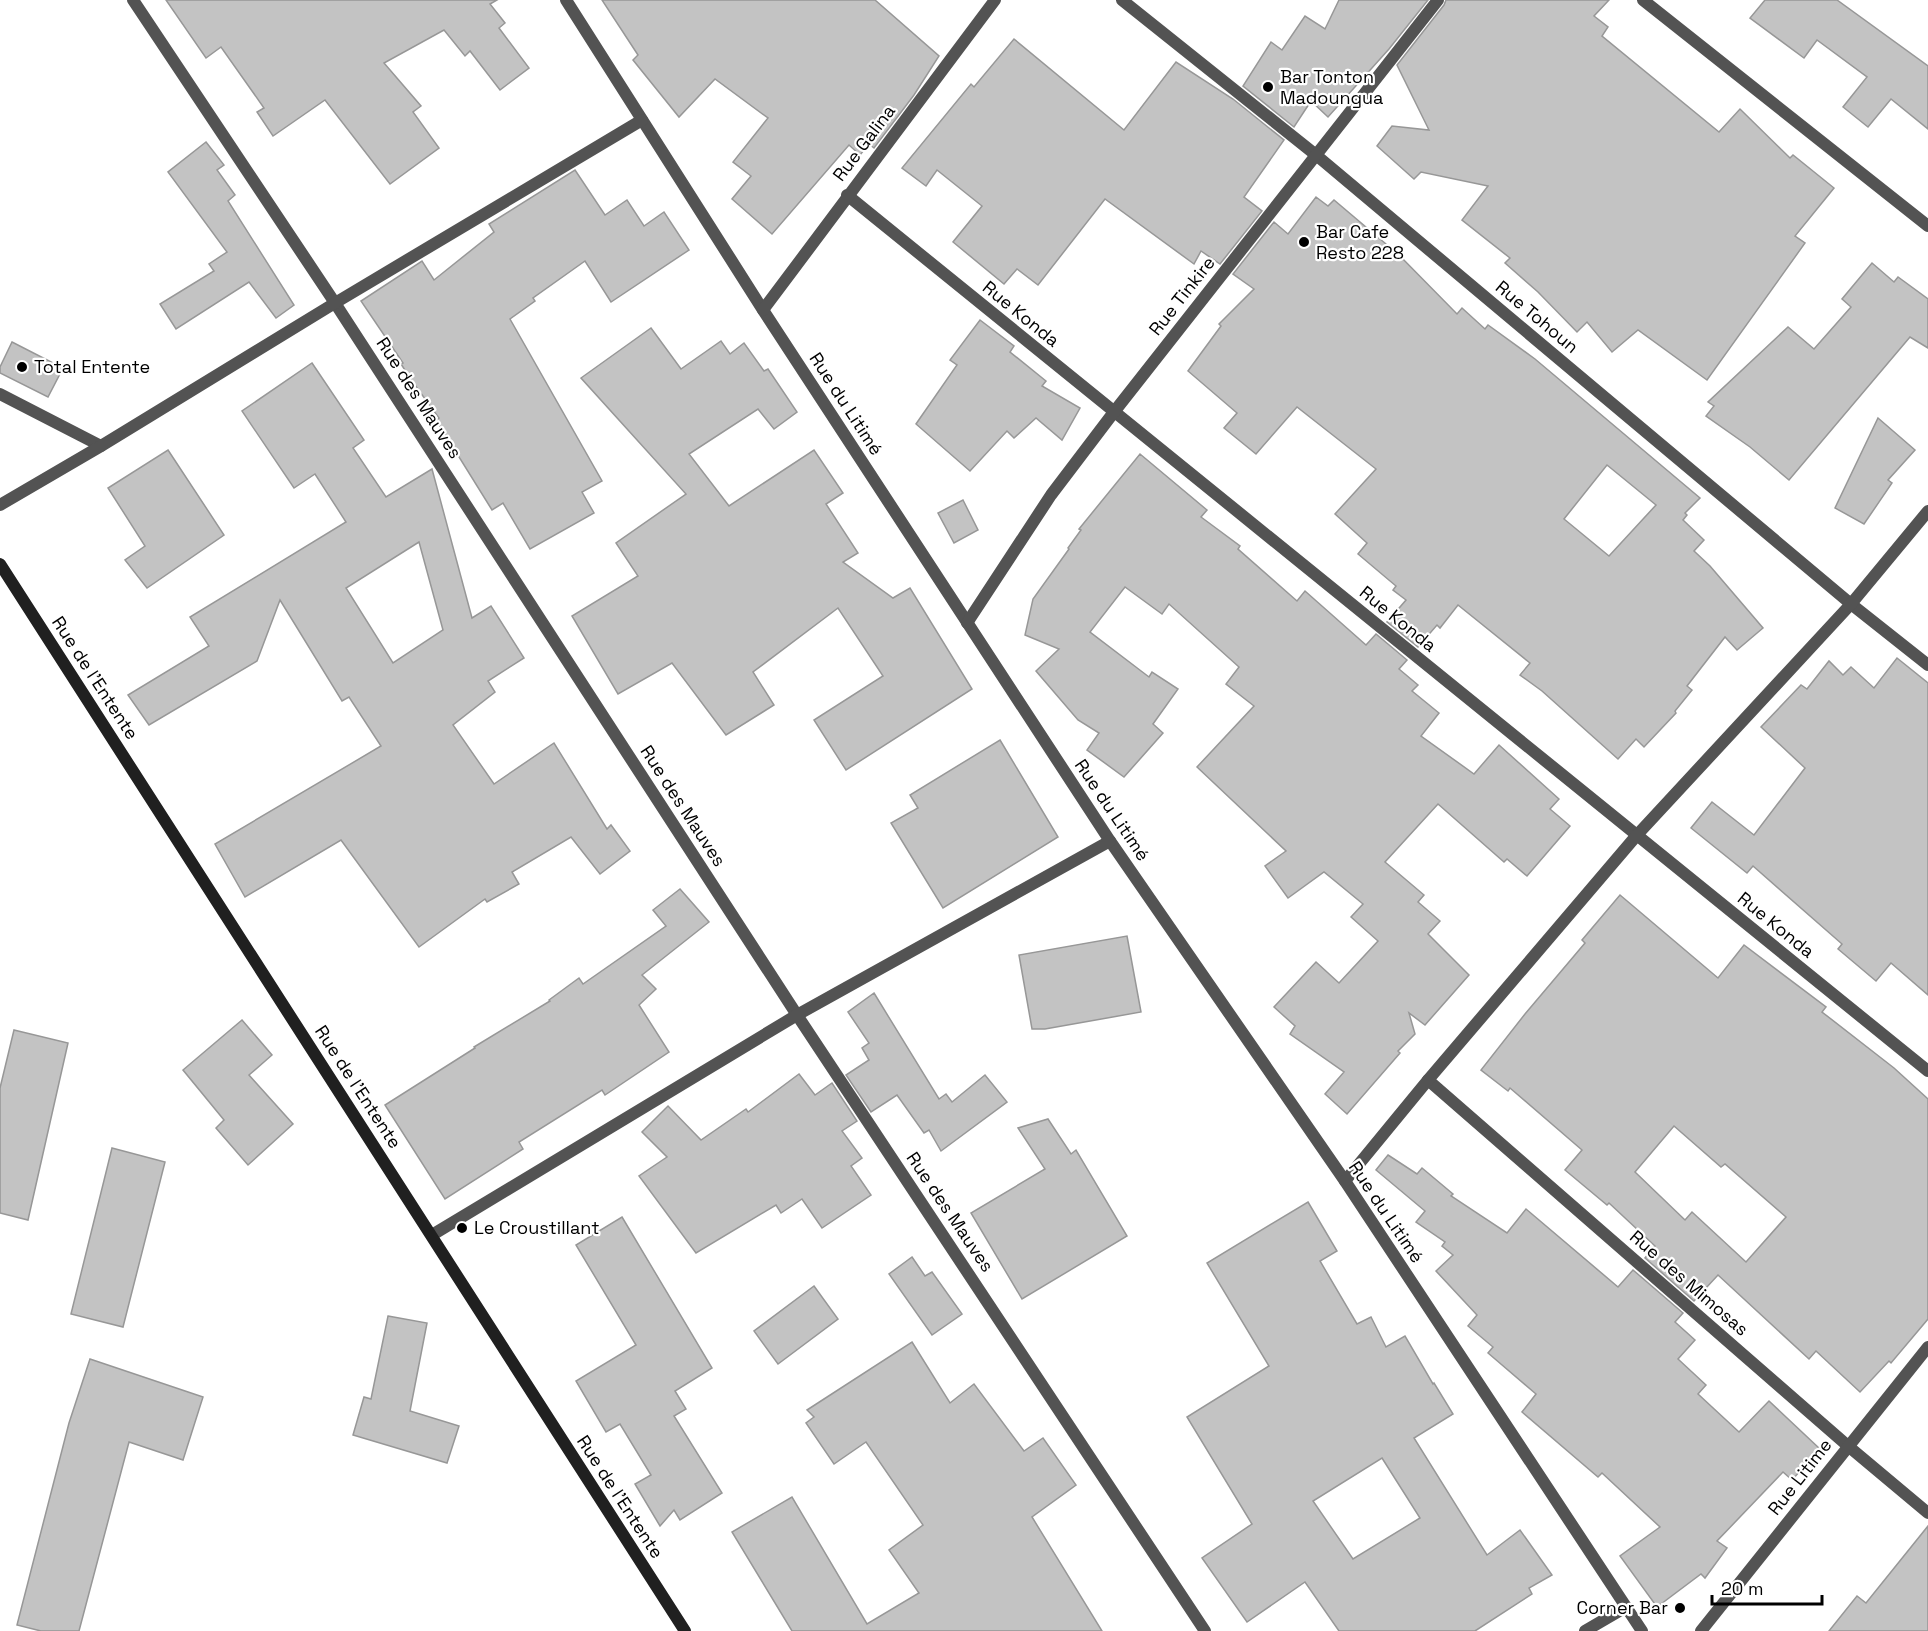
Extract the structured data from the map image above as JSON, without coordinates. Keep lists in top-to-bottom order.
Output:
{
  "streets": {
    "street": [
      "Rue Galina",
      "Rue Tinkire",
      "Rue Konda",
      "Rue Tohoun",
      "Rue des Mauves",
      "Rue du Litimé",
      "Rue de l'Entente",
      "Rue des Mimosas",
      "Rue Litime"
    ]
  },
  "crossings": [
    ["Rue Galina", "Rue Konda"],
    ["Rue Galina", "Rue du Litimé"],
    ["Rue Tinkire", "Rue Konda"],
    ["Rue Tinkire", "Rue Tohoun"],
    ["Rue Tinkire", "Rue du Litimé"],
    ["Rue des Mimosas", "Rue Litime"]
  ],
  "places": [
    "Bar Tonton Madoungua",
    "Bar Cafe Resto 228",
    "Total Entente",
    "Le Croustillant",
    "Corner Bar"
  ],
  "scale_bar": "20 m"
}
